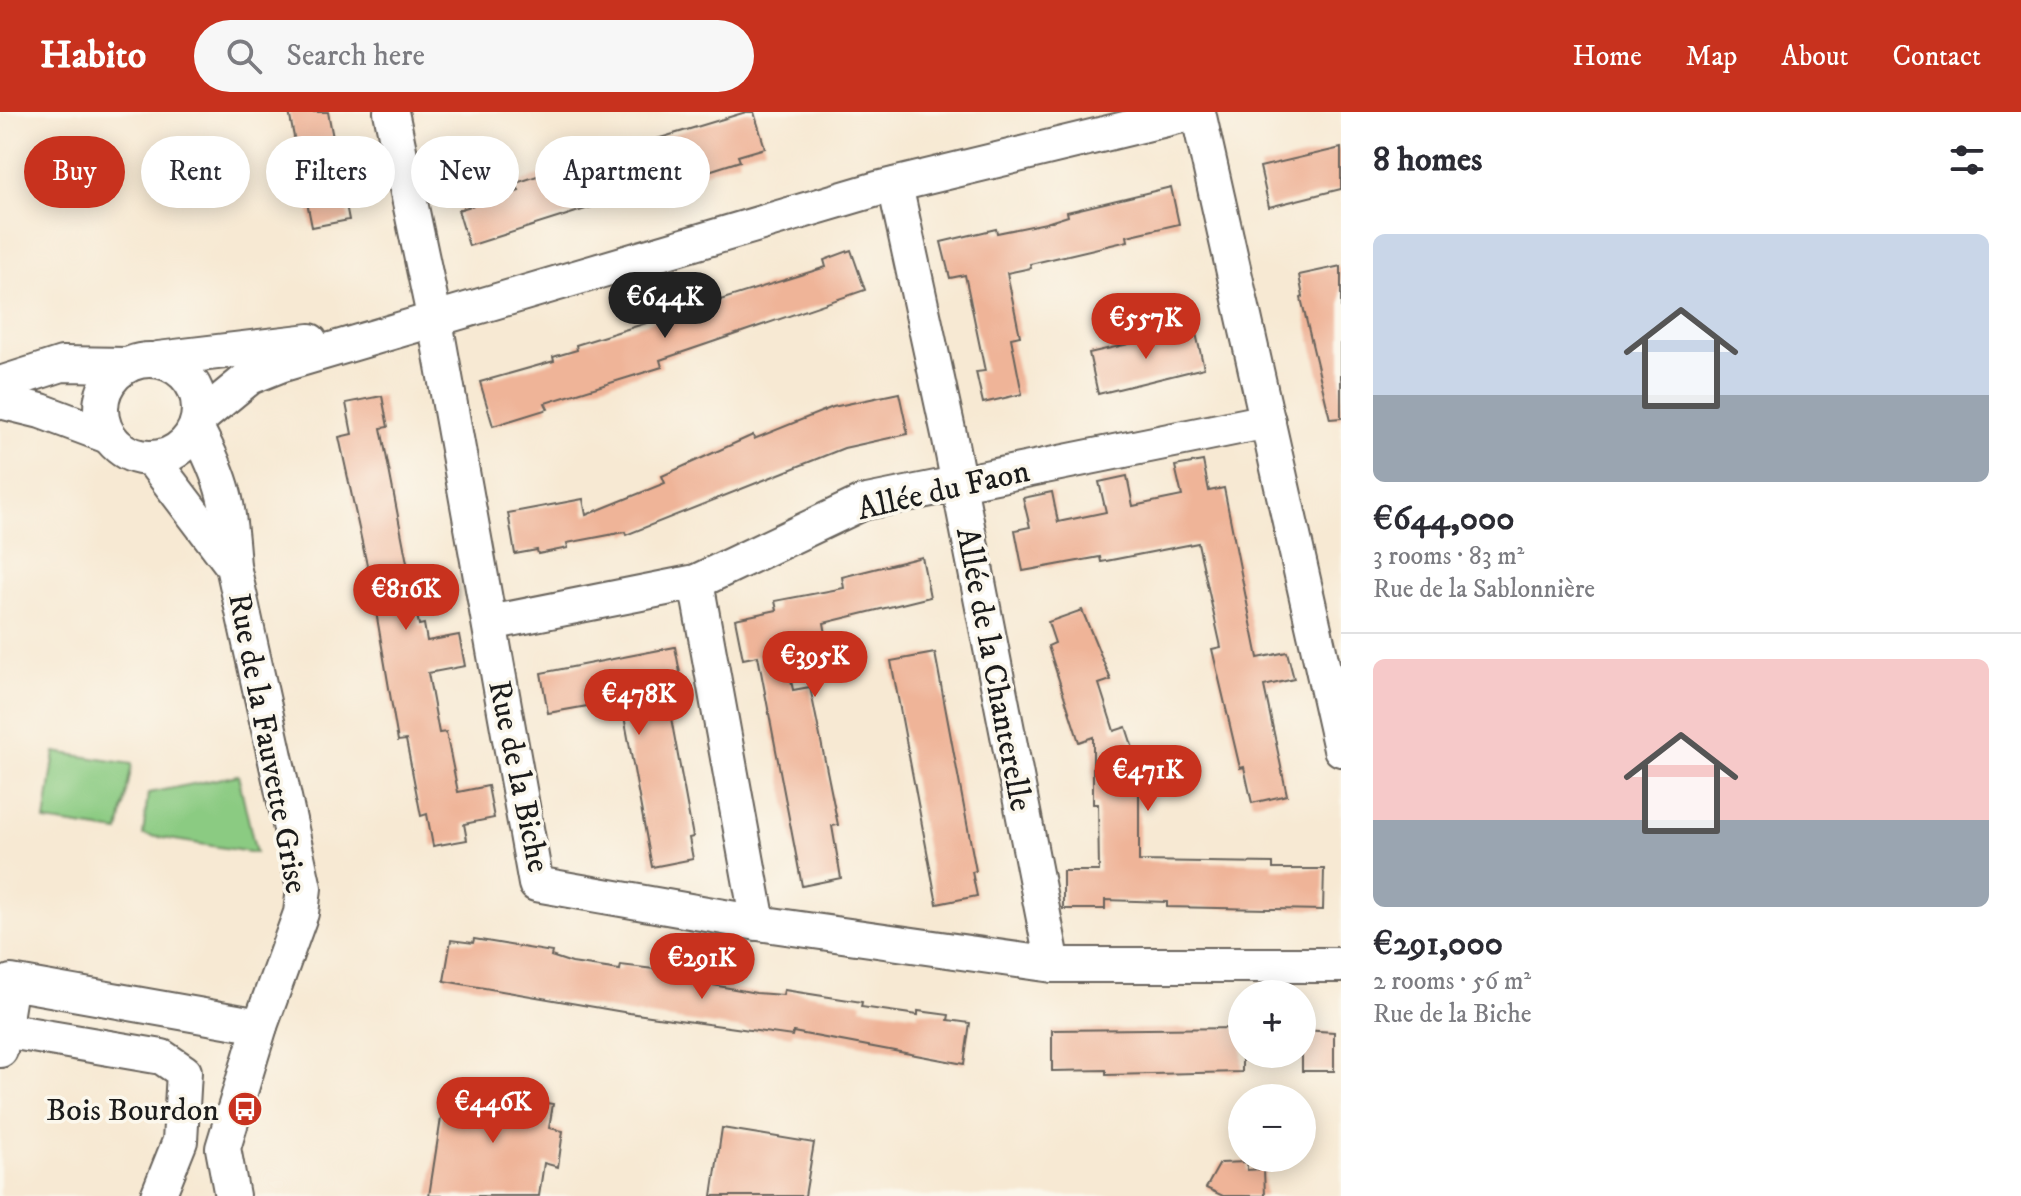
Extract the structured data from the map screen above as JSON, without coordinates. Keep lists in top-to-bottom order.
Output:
{
  "streets": {
    "street": [
      "Allée du Faon",
      "Allée de la Chanterelle",
      "Rue de la Fauvette Grise",
      "Rue de la Biche"
    ]
  },
  "crossings": [
    ["Allée du Faon", "Allée de la Chanterelle"],
    ["Allée du Faon", "Rue de la Biche"],
    ["Allée de la Chanterelle", "Rue de la Biche"]
  ],
  "places": {
    "bus stop": ["Bois Bourdon"]
  },
  "page": {
    "header": "Habito",
    "search": "Search here",
    "nav": [
      "Home",
      "Map",
      "About",
      "Contact"
    ],
    "heading": "8 homes",
    "chip": [
      "Buy",
      "Rent",
      "Filters",
      "New",
      "Apartment"
    ],
    "list": [
      {
        "name": "€644,000",
        "note": "3 rooms · 83 m² · Rue de la Sablonnière"
      },
      {
        "name": "€291,000",
        "note": "2 rooms · 56 m² · Rue de la Biche"
      }
    ],
    "price": [
      "€644K",
      "€557K",
      "€816K",
      "€395K",
      "€478K",
      "€471K",
      "€291K",
      "€446K"
    ],
    "map_buttons": ["+", "−"]
  }
}
